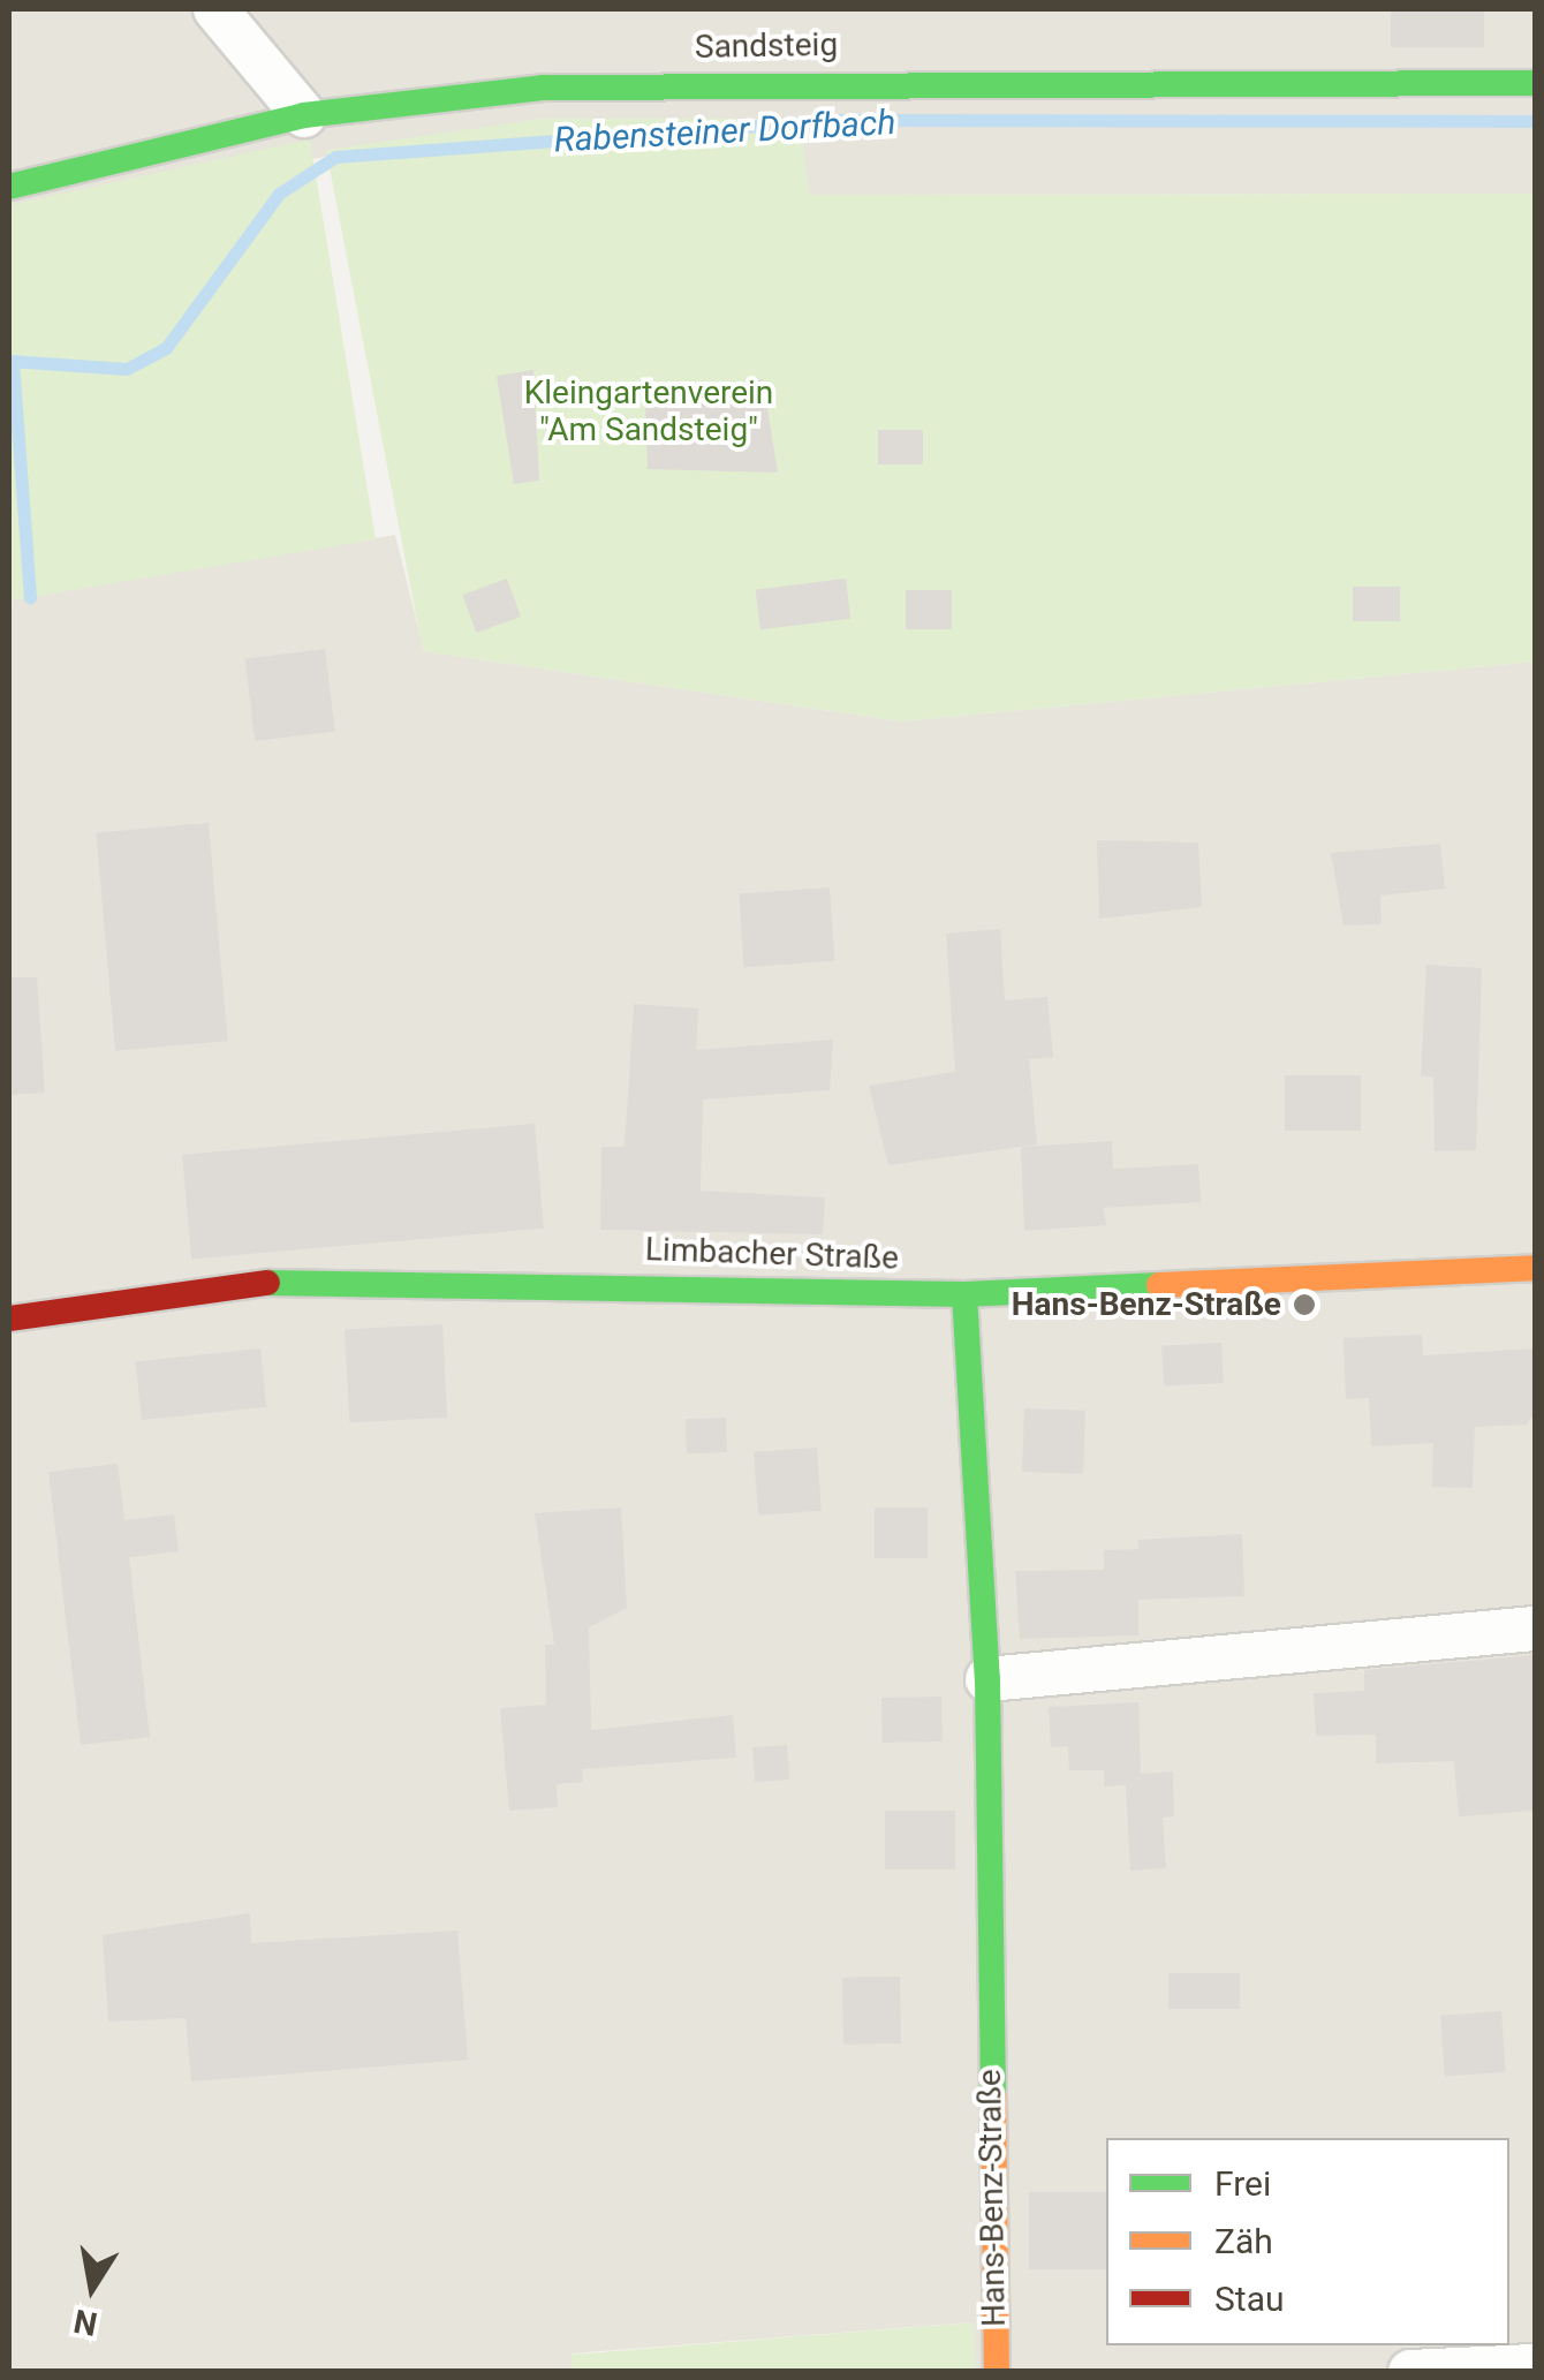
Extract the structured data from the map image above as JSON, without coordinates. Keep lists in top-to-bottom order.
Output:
{
  "streets": {
    "street": ["Sandsteig", "Limbacher Straße", "Hans-Benz-Straße"]
  },
  "crossings": [
    ["Limbacher Straße", "Hans-Benz-Straße"]
  ],
  "water": ["Rabensteiner Dorfbach"],
  "parks": ["Kleingartenverein \"Am Sandsteig\""],
  "places": ["Hans-Benz-Straße"],
  "legend": ["Frei", "Zäh", "Stau"],
  "north": "bottom"
}
